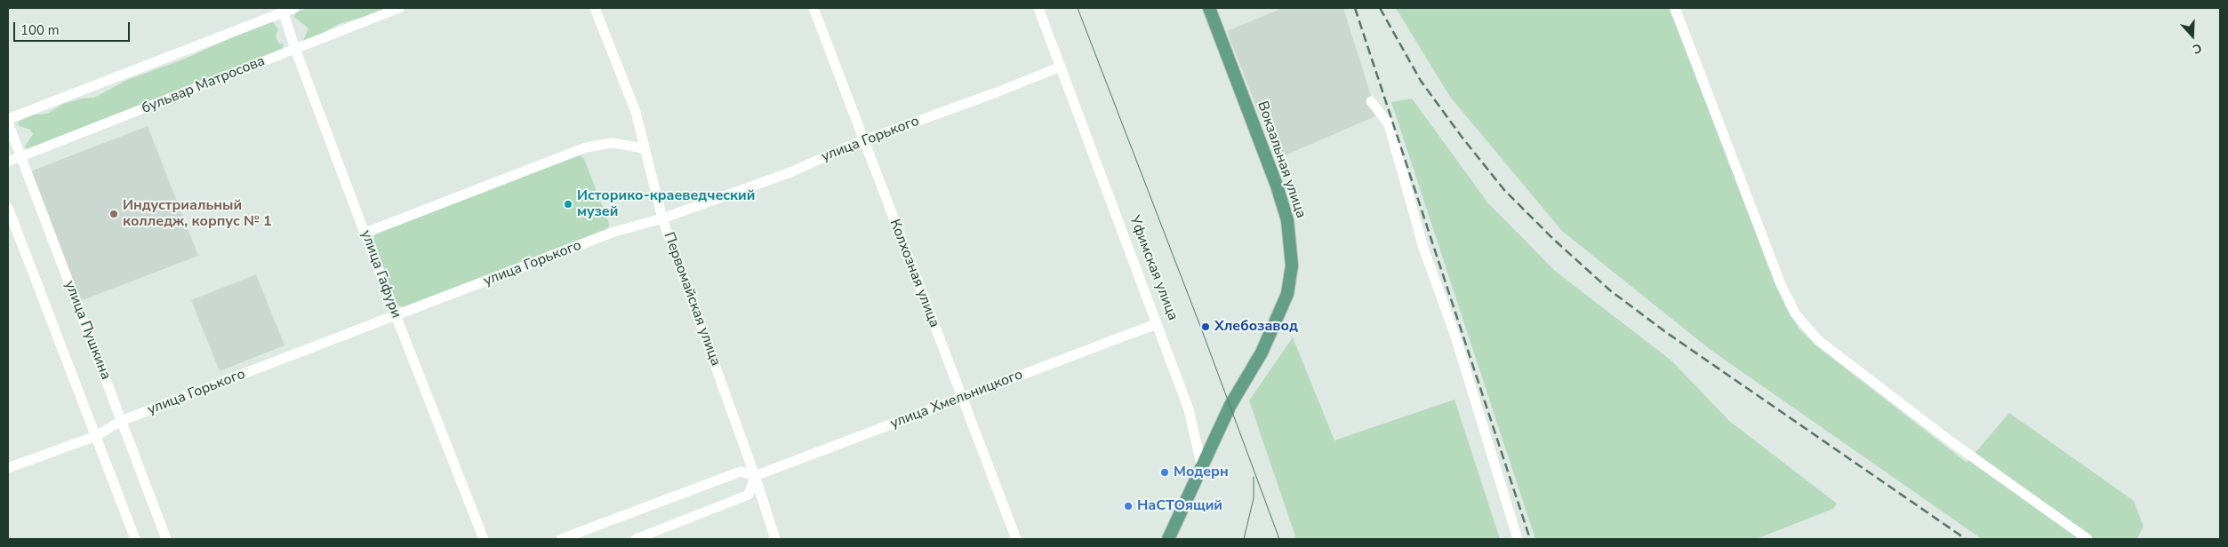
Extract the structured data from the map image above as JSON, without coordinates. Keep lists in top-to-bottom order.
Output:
{
  "streets": {
    "main road": ["Вокзальная улица"],
    "street": [
      "бульвар Матросова",
      "улица Горького",
      "Уфимская улица",
      "Колхозная улица",
      "улица Гафури",
      "Первомайская улица",
      "улица Пушкина",
      "улица Хмельницкого"
    ]
  },
  "crossings": [
    ["бульвар Матросова", "улица Гафури"],
    ["бульвар Матросова", "улица Пушкина"],
    ["улица Горького", "Уфимская улица"],
    ["улица Горького", "Колхозная улица"],
    ["улица Горького", "улица Гафури"],
    ["улица Горького", "Первомайская улица"],
    ["улица Горького", "улица Пушкина"],
    ["Вокзальная улица", "Уфимская улица"],
    ["Уфимская улица", "улица Хмельницкого"],
    ["Колхозная улица", "улица Хмельницкого"],
    ["Первомайская улица", "улица Хмельницкого"]
  ],
  "places": [
    "Историко-краеведческий музей",
    "Индустриальный колледж, корпус № 1",
    "Хлебозавод",
    "Модерн",
    "НаСТОящий"
  ],
  "scale_bar": "100 m",
  "north": "bottom"
}
